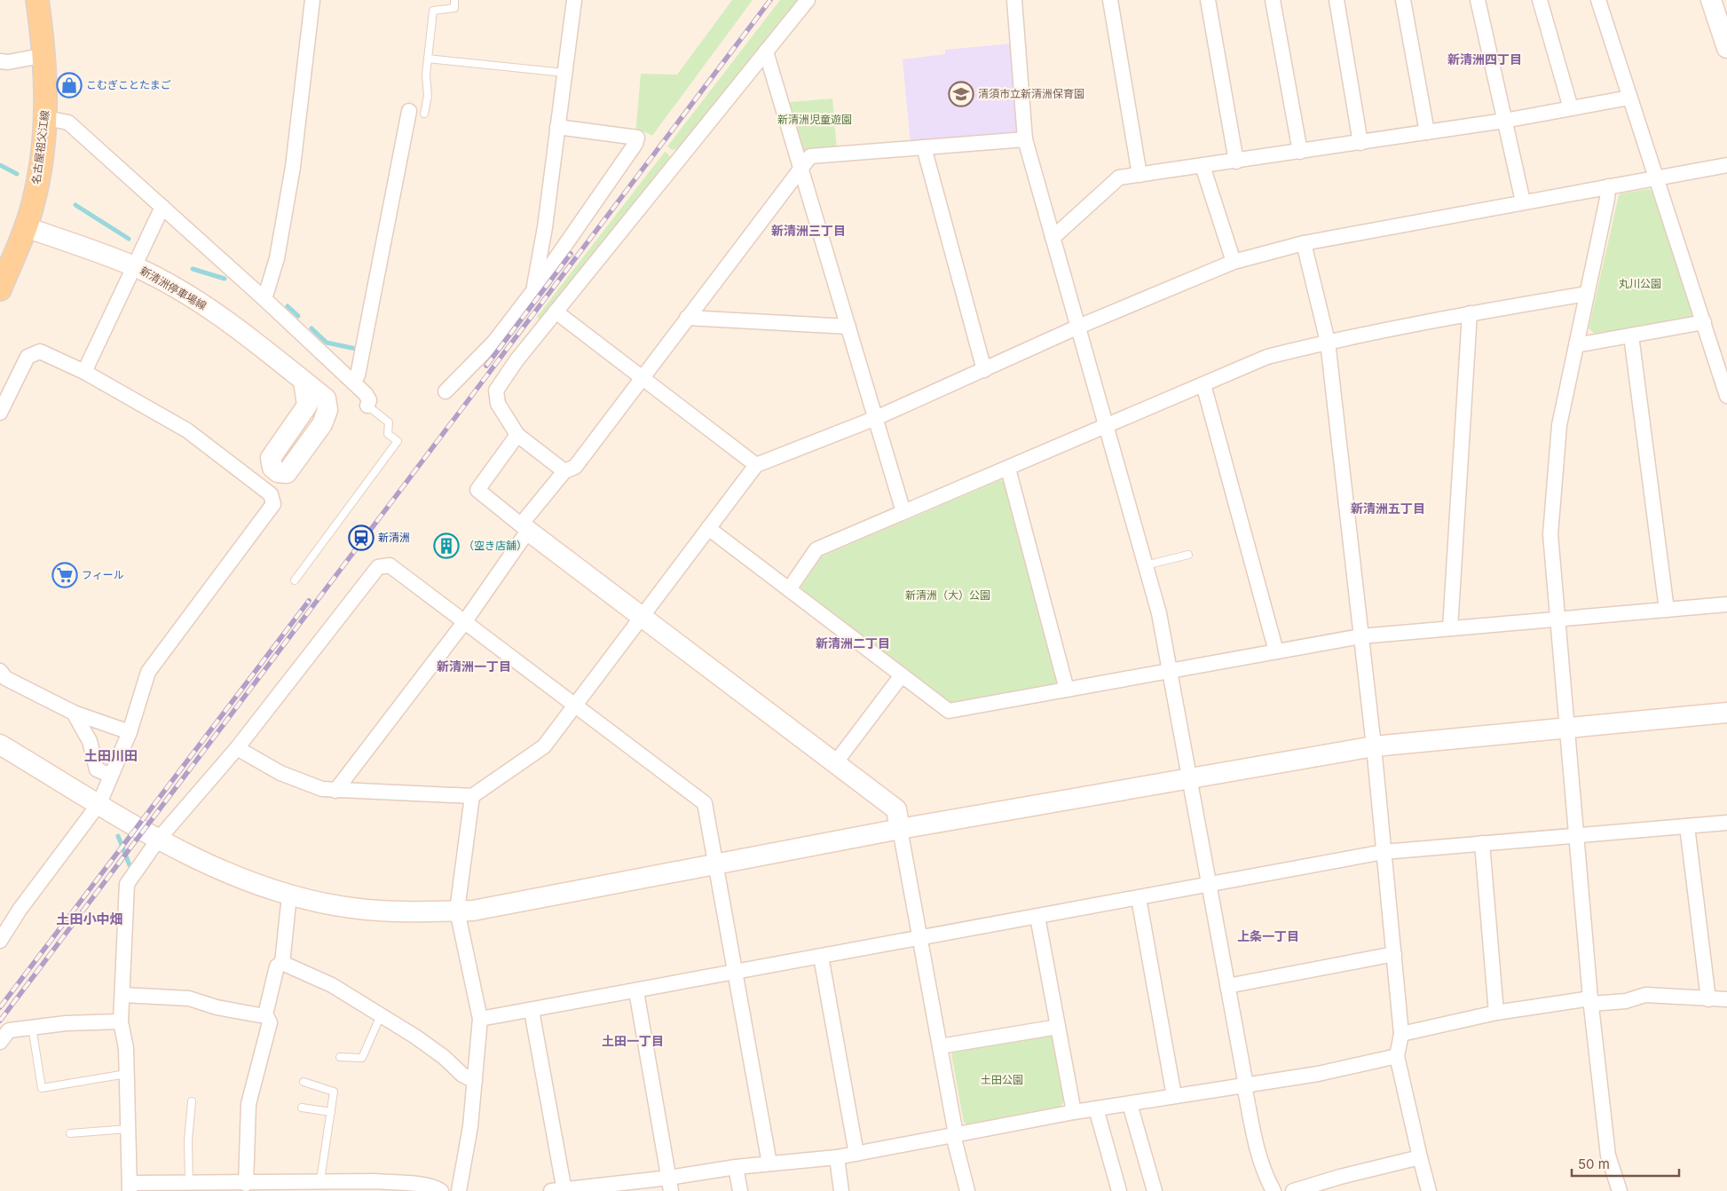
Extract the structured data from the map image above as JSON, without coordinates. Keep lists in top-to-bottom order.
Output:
{
  "streets": {
    "main road": ["名古屋祖父江線"],
    "street": ["新清洲停車場線"]
  },
  "crossings": [
    ["名古屋祖父江線", "新清洲停車場線"]
  ],
  "districts": [
    "新清洲四丁目",
    "新清洲三丁目",
    "新清洲五丁目",
    "新清洲二丁目",
    "新清洲一丁目",
    "土田川田",
    "土田小中畑",
    "上条一丁目",
    "土田一丁目"
  ],
  "parks": [
    "新清洲児童遊園",
    "丸川公園",
    "新清洲（大）公園",
    "土田公園"
  ],
  "places": {
    "shop": ["こむぎことたまご"],
    "school or university": ["清須市立新清洲保育園"],
    "station": ["新清洲"],
    "building": ["（空き店舗）"],
    "supermarket": ["フィール"]
  },
  "scale_bar": "50 m"
}
